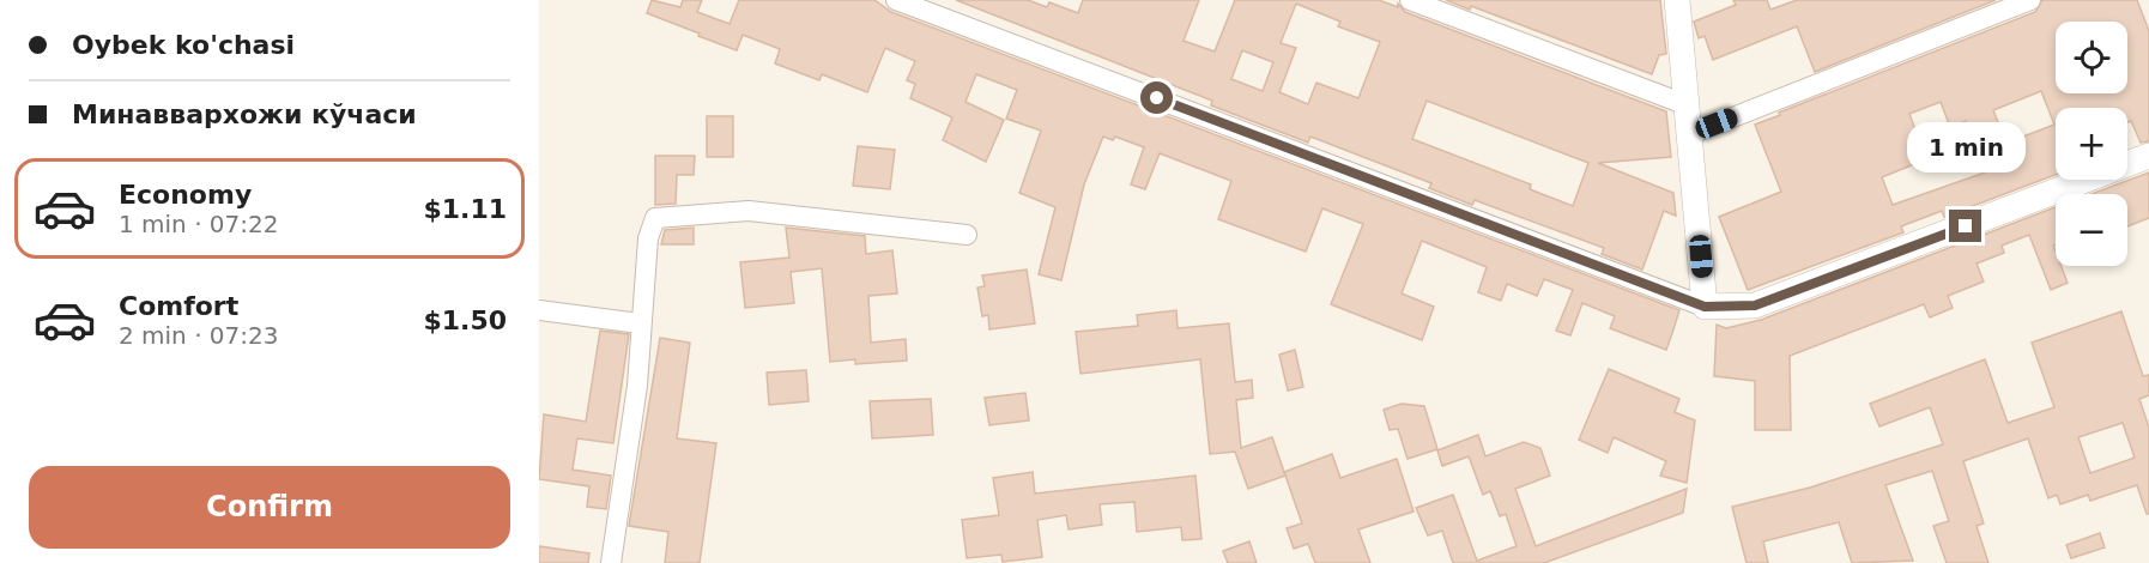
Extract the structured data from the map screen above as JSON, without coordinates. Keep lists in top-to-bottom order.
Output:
{
  "page": {
    "banner": ["Oybek ko'chasi", "Минаввархожи кўчаси"],
    "map_buttons": ["+", "−"],
    "bubble": "1 min",
    "list": [
      {
        "name": "Economy",
        "note": "1 min · 07:22",
        "value": "$1.11"
      },
      {
        "name": "Comfort",
        "note": "2 min · 07:23",
        "value": "$1.50"
      }
    ],
    "buttons": "Confirm"
  }
}
